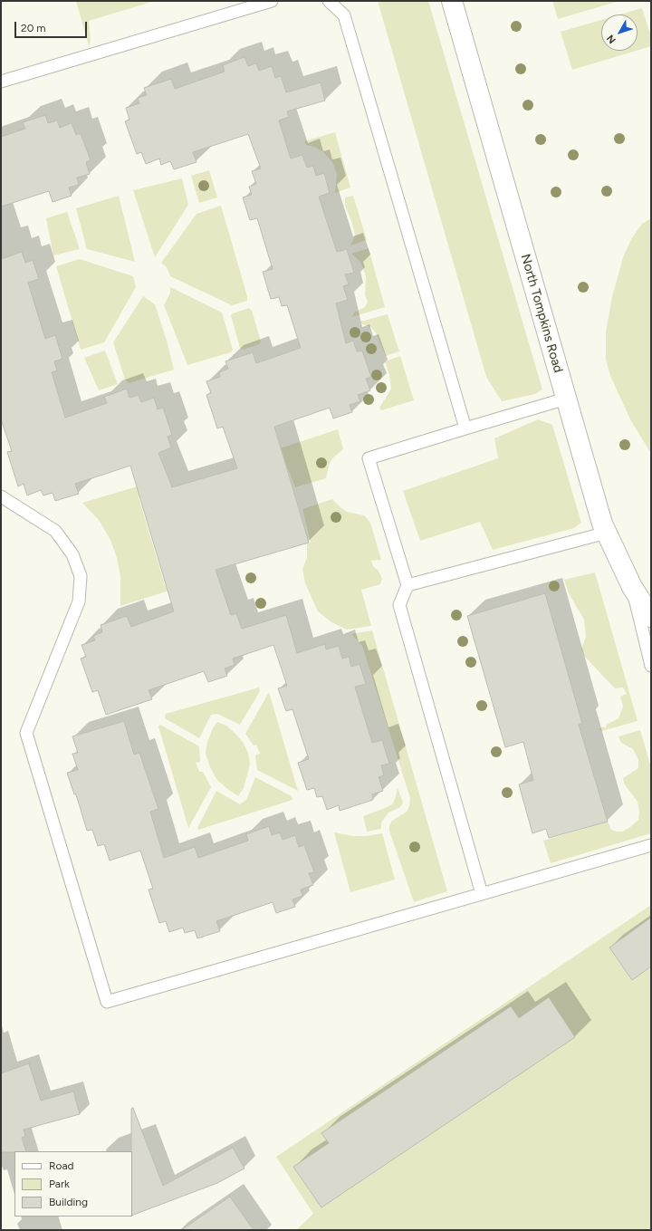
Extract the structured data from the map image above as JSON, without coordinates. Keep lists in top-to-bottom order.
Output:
{
  "streets": {
    "street": ["North Tompkins Road"]
  },
  "legend": ["Road", "Park", "Building"],
  "scale_bar": "20 m",
  "north": "bottom left"
}
